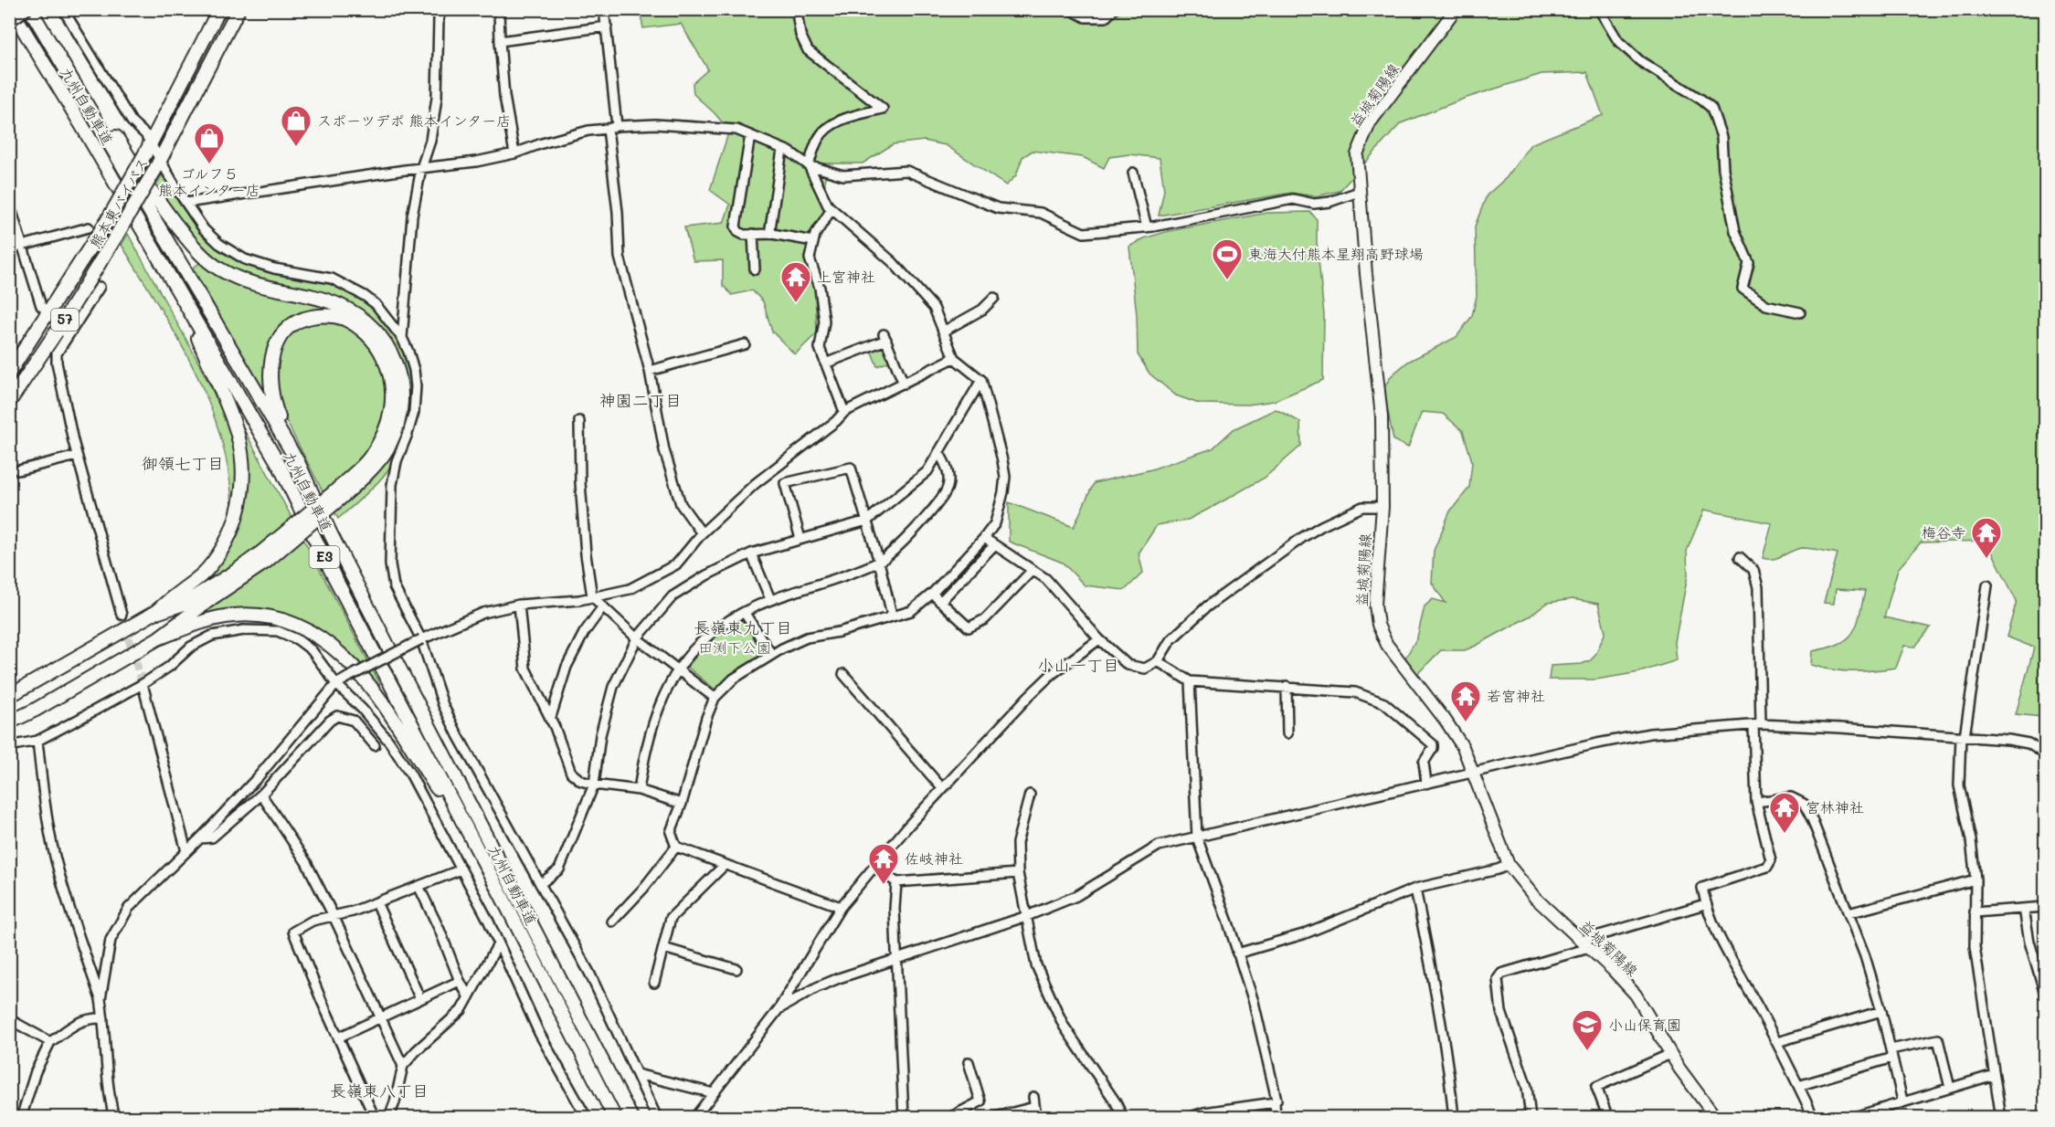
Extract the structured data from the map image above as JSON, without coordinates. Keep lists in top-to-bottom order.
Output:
{
  "streets": {
    "highway": [
      "九州自動車道",
      "熊本東バイパス",
      "57",
      "E3"
    ],
    "main road": ["益城菊陽線"]
  },
  "districts": [
    "神園二丁目",
    "御領七丁目",
    "長嶺東九丁目",
    "小山一丁目",
    "長嶺東八丁目"
  ],
  "parks": ["田渕下公園"],
  "places": {
    "shop": ["スポーツデポ 熊本インター店", "ゴルフ５ 熊本インター店"],
    "sports": ["東海大付熊本星翔高野球場"],
    "temple": [
      "上宮神社",
      "梅谷寺",
      "若宮神社",
      "宮林神社",
      "佐岐神社"
    ],
    "school or university": ["小山保育園"]
  }
}
